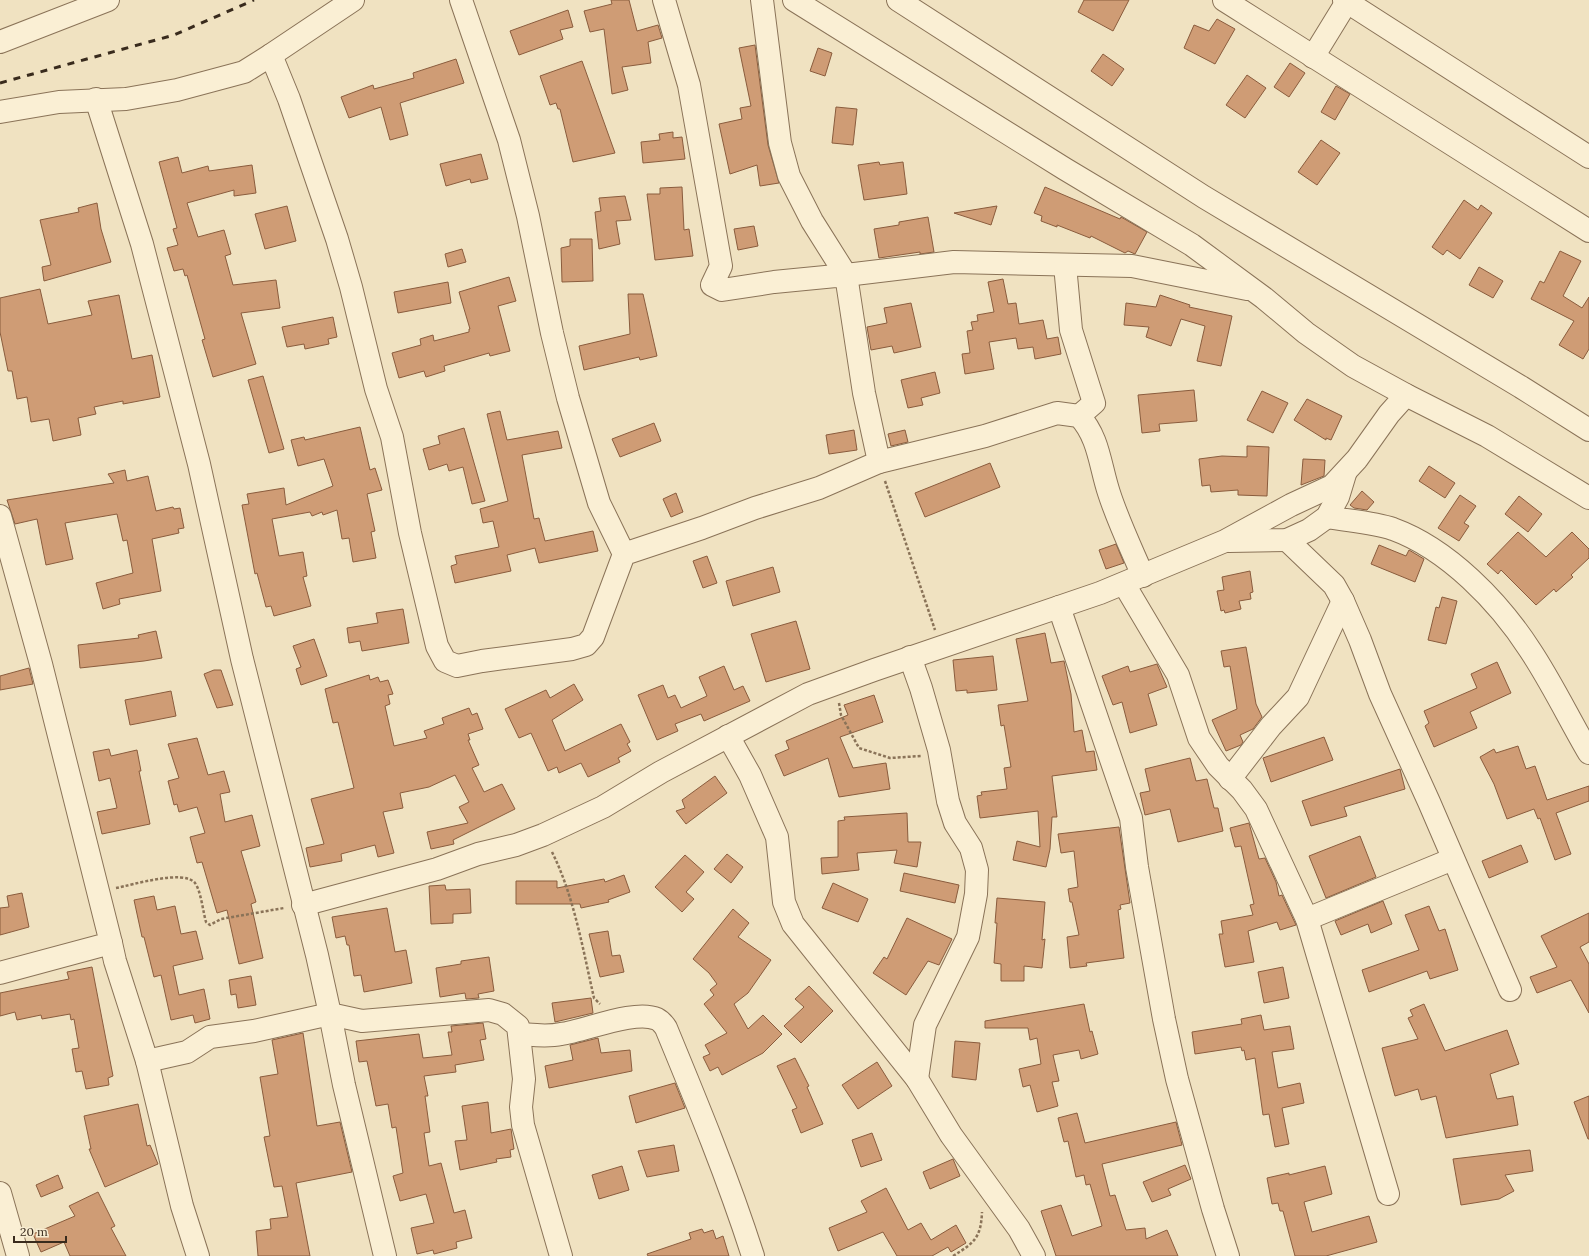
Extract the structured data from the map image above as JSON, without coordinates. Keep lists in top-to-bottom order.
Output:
{
  "scale_bar": "20 m"
}
